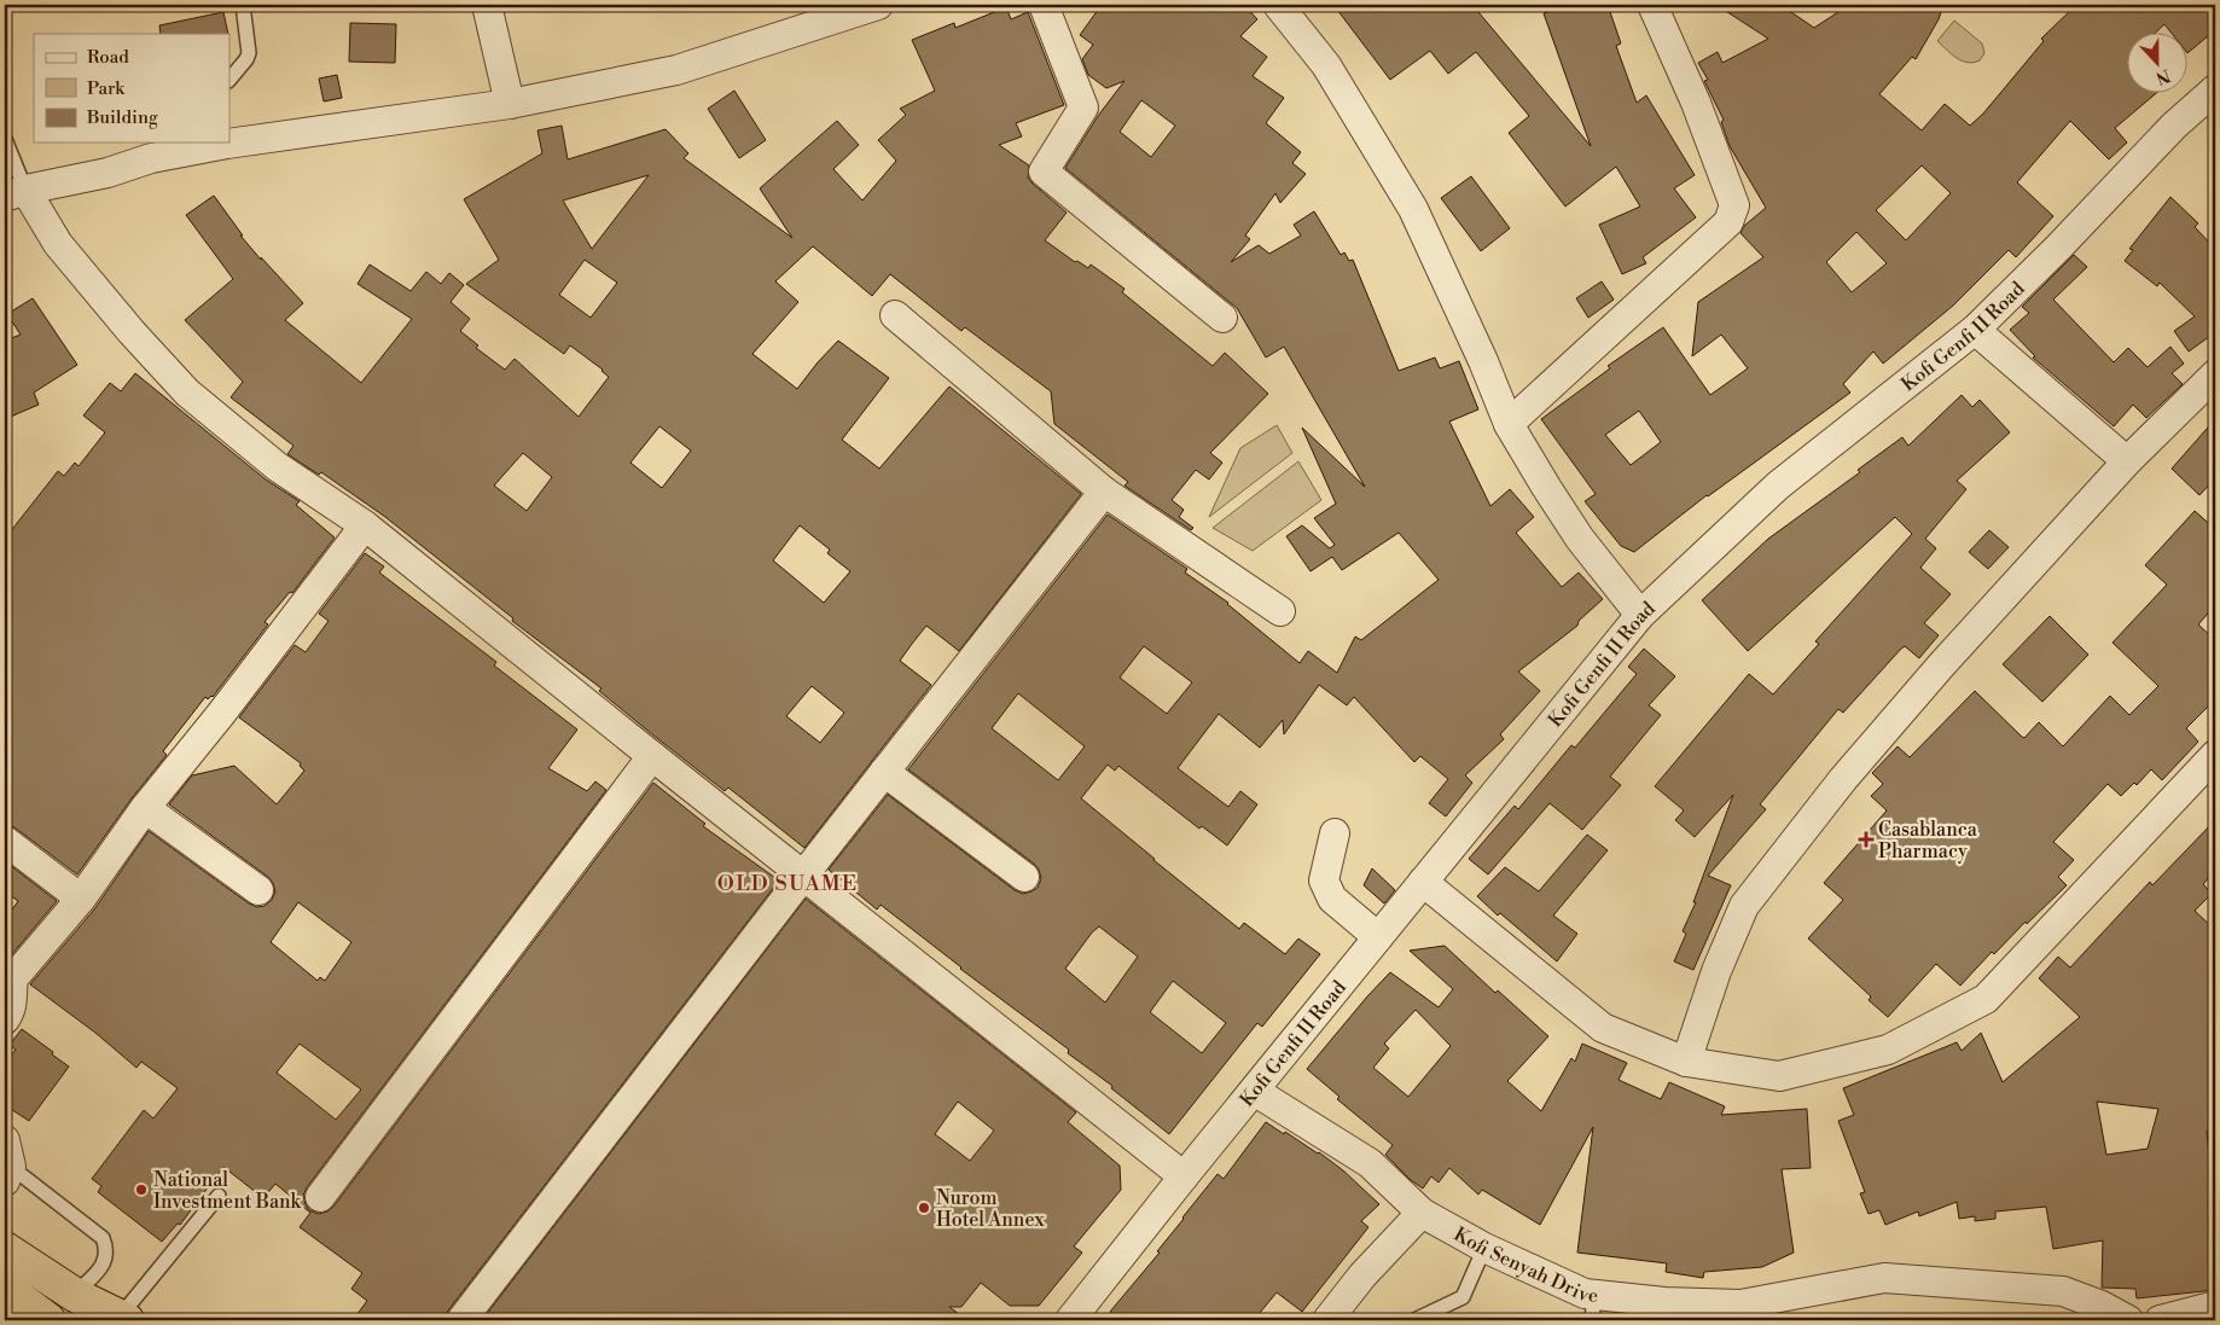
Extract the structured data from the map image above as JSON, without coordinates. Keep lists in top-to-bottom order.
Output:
{
  "streets": {
    "street": ["Kofi Genfi II Road", "Kofi Senyah Drive"]
  },
  "crossings": [
    ["Kofi Genfi II Road", "Kofi Senyah Drive"]
  ],
  "districts": ["OLD SUAME"],
  "places": {
    "health": ["Casablanca Pharmacy"],
    "other": ["National Investment Bank", "Nurom Hotel Annex"]
  },
  "legend": ["Road", "Park", "Building"],
  "north": "bottom"
}
